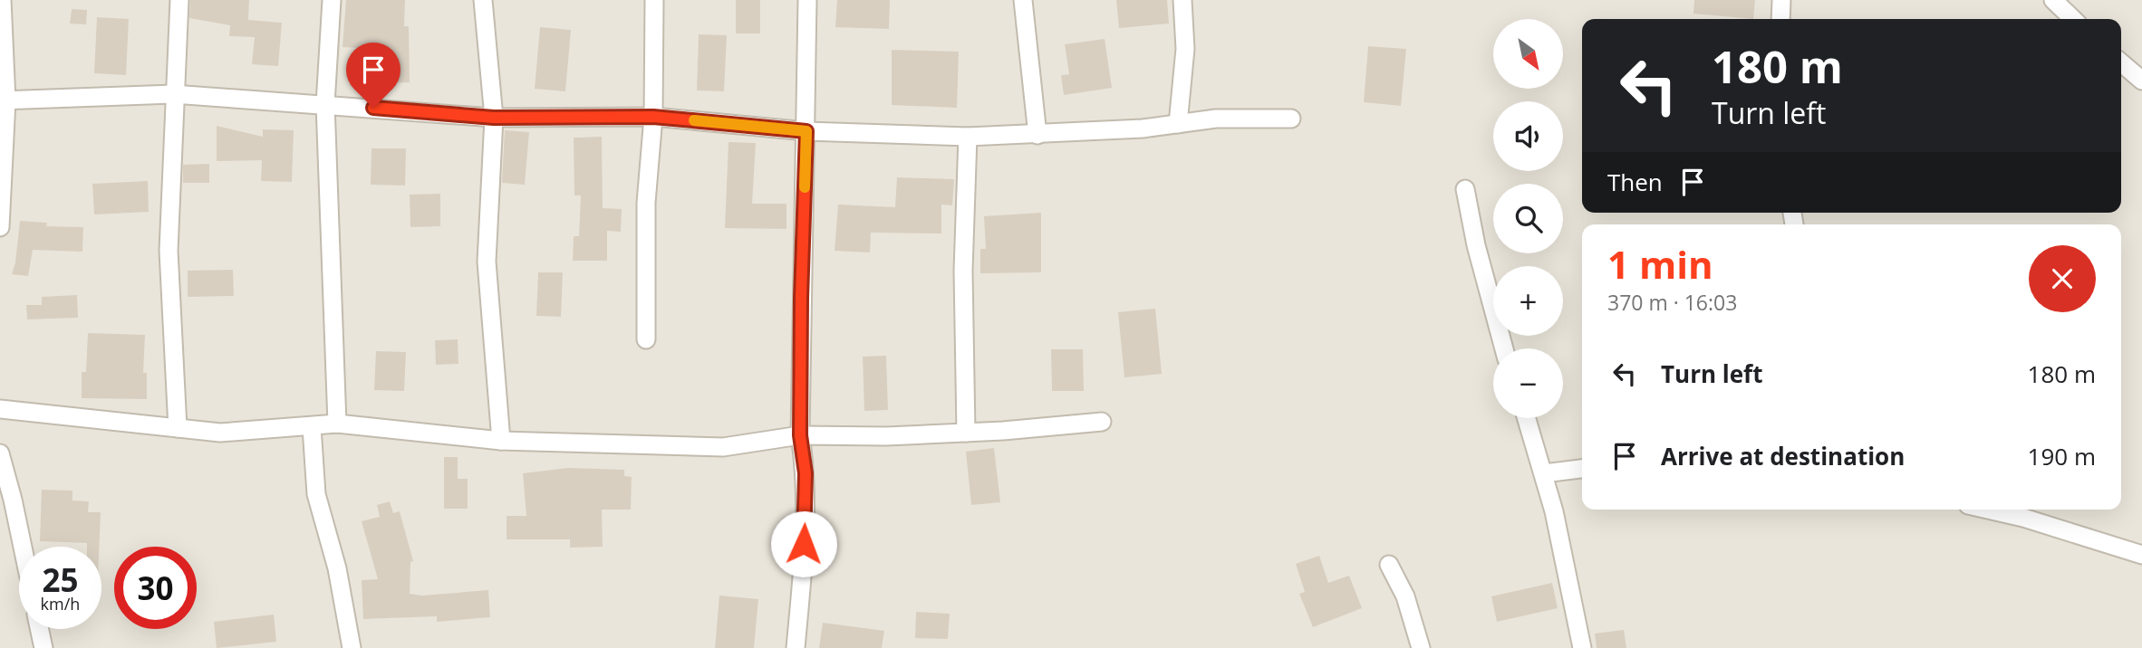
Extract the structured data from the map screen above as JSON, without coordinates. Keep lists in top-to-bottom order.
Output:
{
  "north": "bottom right",
  "page": {
    "map_buttons": ["+", "−"],
    "turn": ["180 m", "Turn left"],
    "then": "Then",
    "heading": ["1 min", "370 m · 16:03"],
    "list": [
      {
        "name": "Turn left",
        "value": "180 m"
      },
      {
        "name": "Arrive at destination",
        "value": "190 m"
      }
    ],
    "speed": "25 km/h",
    "limit": "30"
  }
}
